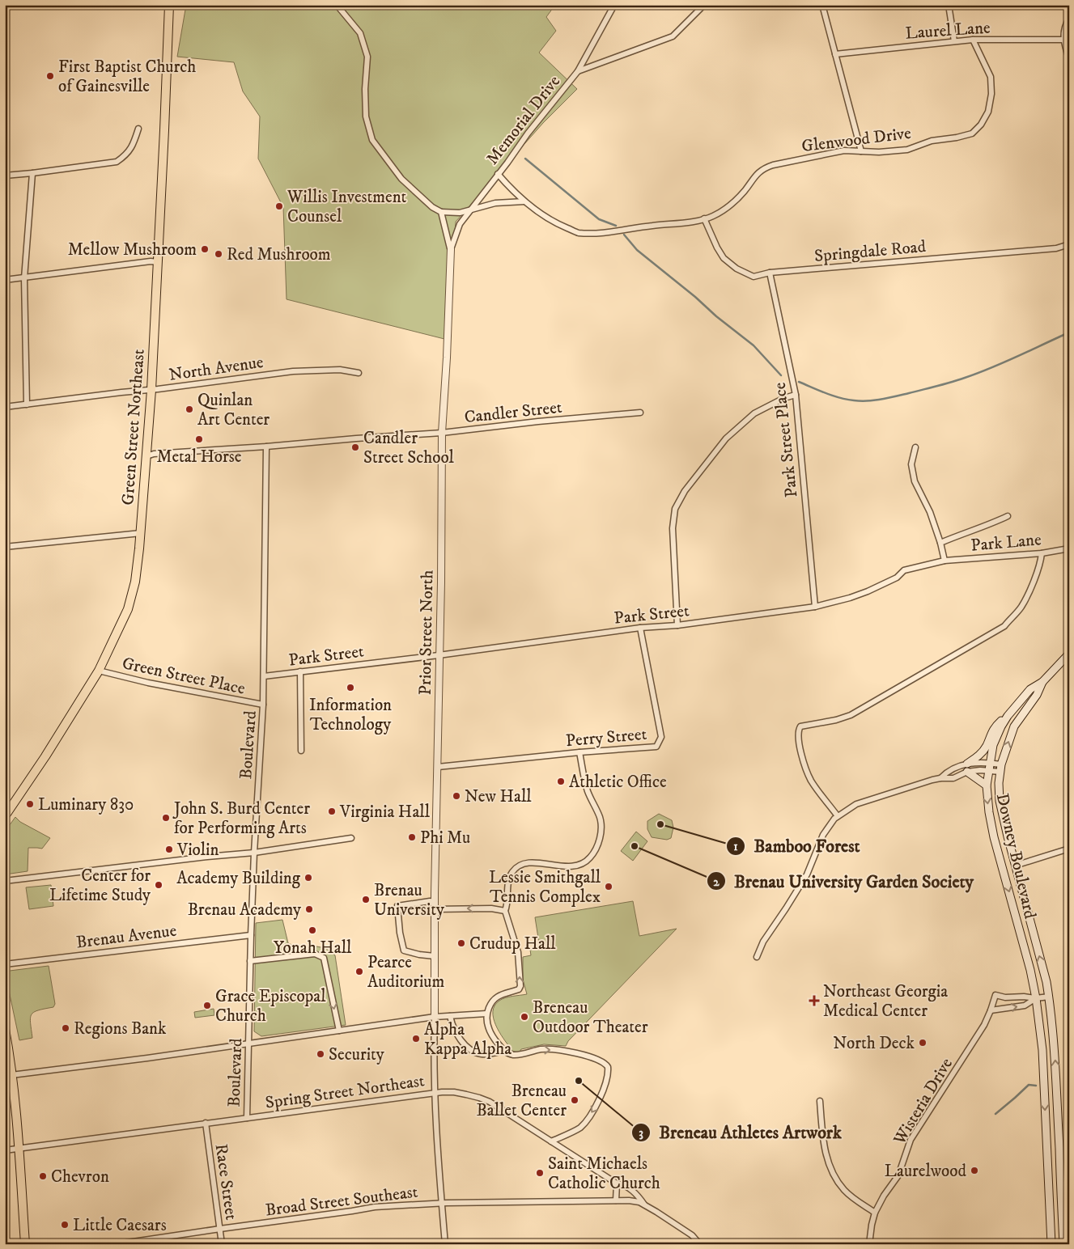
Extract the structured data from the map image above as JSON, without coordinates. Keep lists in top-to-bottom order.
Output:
{
  "streets": {
    "highway": ["Green Street Northeast"],
    "main road": ["Downey Boulevard"],
    "street": [
      "Laurel Lane",
      "Memorial Drive",
      "Glenwood Drive",
      "Springdale Road",
      "North Avenue",
      "Candler Street",
      "Park Street Place",
      "Park Lane",
      "Park Street",
      "Prior Street North",
      "Green Street Place",
      "Perry Street",
      "Boulevard",
      "Brenau Avenue",
      "Spring Street Northeast",
      "Wisteria Drive",
      "Race Street",
      "Broad Street Southeast"
    ]
  },
  "crossings": [
    ["Laurel Lane", "Glenwood Drive"],
    ["Memorial Drive", "Glenwood Drive"],
    ["Memorial Drive", "Prior Street North"],
    ["Glenwood Drive", "Springdale Road"],
    ["Springdale Road", "Park Street Place"],
    ["North Avenue", "Green Street Northeast"],
    ["Candler Street", "Green Street Northeast"],
    ["Candler Street", "Prior Street North"],
    ["Candler Street", "Boulevard"],
    ["Green Street Northeast", "Green Street Place"],
    ["Park Street Place", "Park Street"],
    ["Park Lane", "Park Street"],
    ["Park Street", "Prior Street North"],
    ["Park Street", "Perry Street"],
    ["Park Street", "Boulevard"],
    ["Prior Street North", "Perry Street"],
    ["Green Street Place", "Boulevard"],
    ["Boulevard", "Brenau Avenue"],
    ["Boulevard", "Spring Street Northeast"],
    ["Downey Boulevard", "Wisteria Drive"],
    ["Spring Street Northeast", "Race Street"],
    ["Spring Street Northeast", "Broad Street Southeast"],
    ["Race Street", "Broad Street Southeast"]
  ],
  "places": {
    "other": [
      "First Baptist Church of Gainesville",
      "Willis Investment Counsel",
      "Mellow Mushroom",
      "Red Mushroom",
      "Quinlan Art Center",
      "Metal Horse",
      "Candler Street School",
      "Information Technology",
      "Athletic Office",
      "New Hall",
      "Luminary 830",
      "Virginia Hall",
      "John S. Burd Center for Performing Arts",
      "Bamboo Forest",
      "Phi Mu",
      "Brenau University Garden Society",
      "Violin",
      "Academy Building",
      "Center for Lifetime Study",
      "Lessie Smithgall Tennis Complex",
      "Brenau University",
      "Brenau Academy",
      "Yonah Hall",
      "Crudup Hall",
      "Pearce Auditorium",
      "Grace Episcopal Church",
      "Breneau Outdoor Theater",
      "Regions Bank",
      "Alpha Kappa Alpha",
      "North Deck",
      "Security",
      "Breneau Athletes Artwork",
      "Breneau Ballet Center",
      "Laurelwood",
      "Saint Michaels Catholic Church",
      "Chevron",
      "Little Caesars"
    ],
    "health": ["Northeast Georgia Medical Center"]
  }
}
